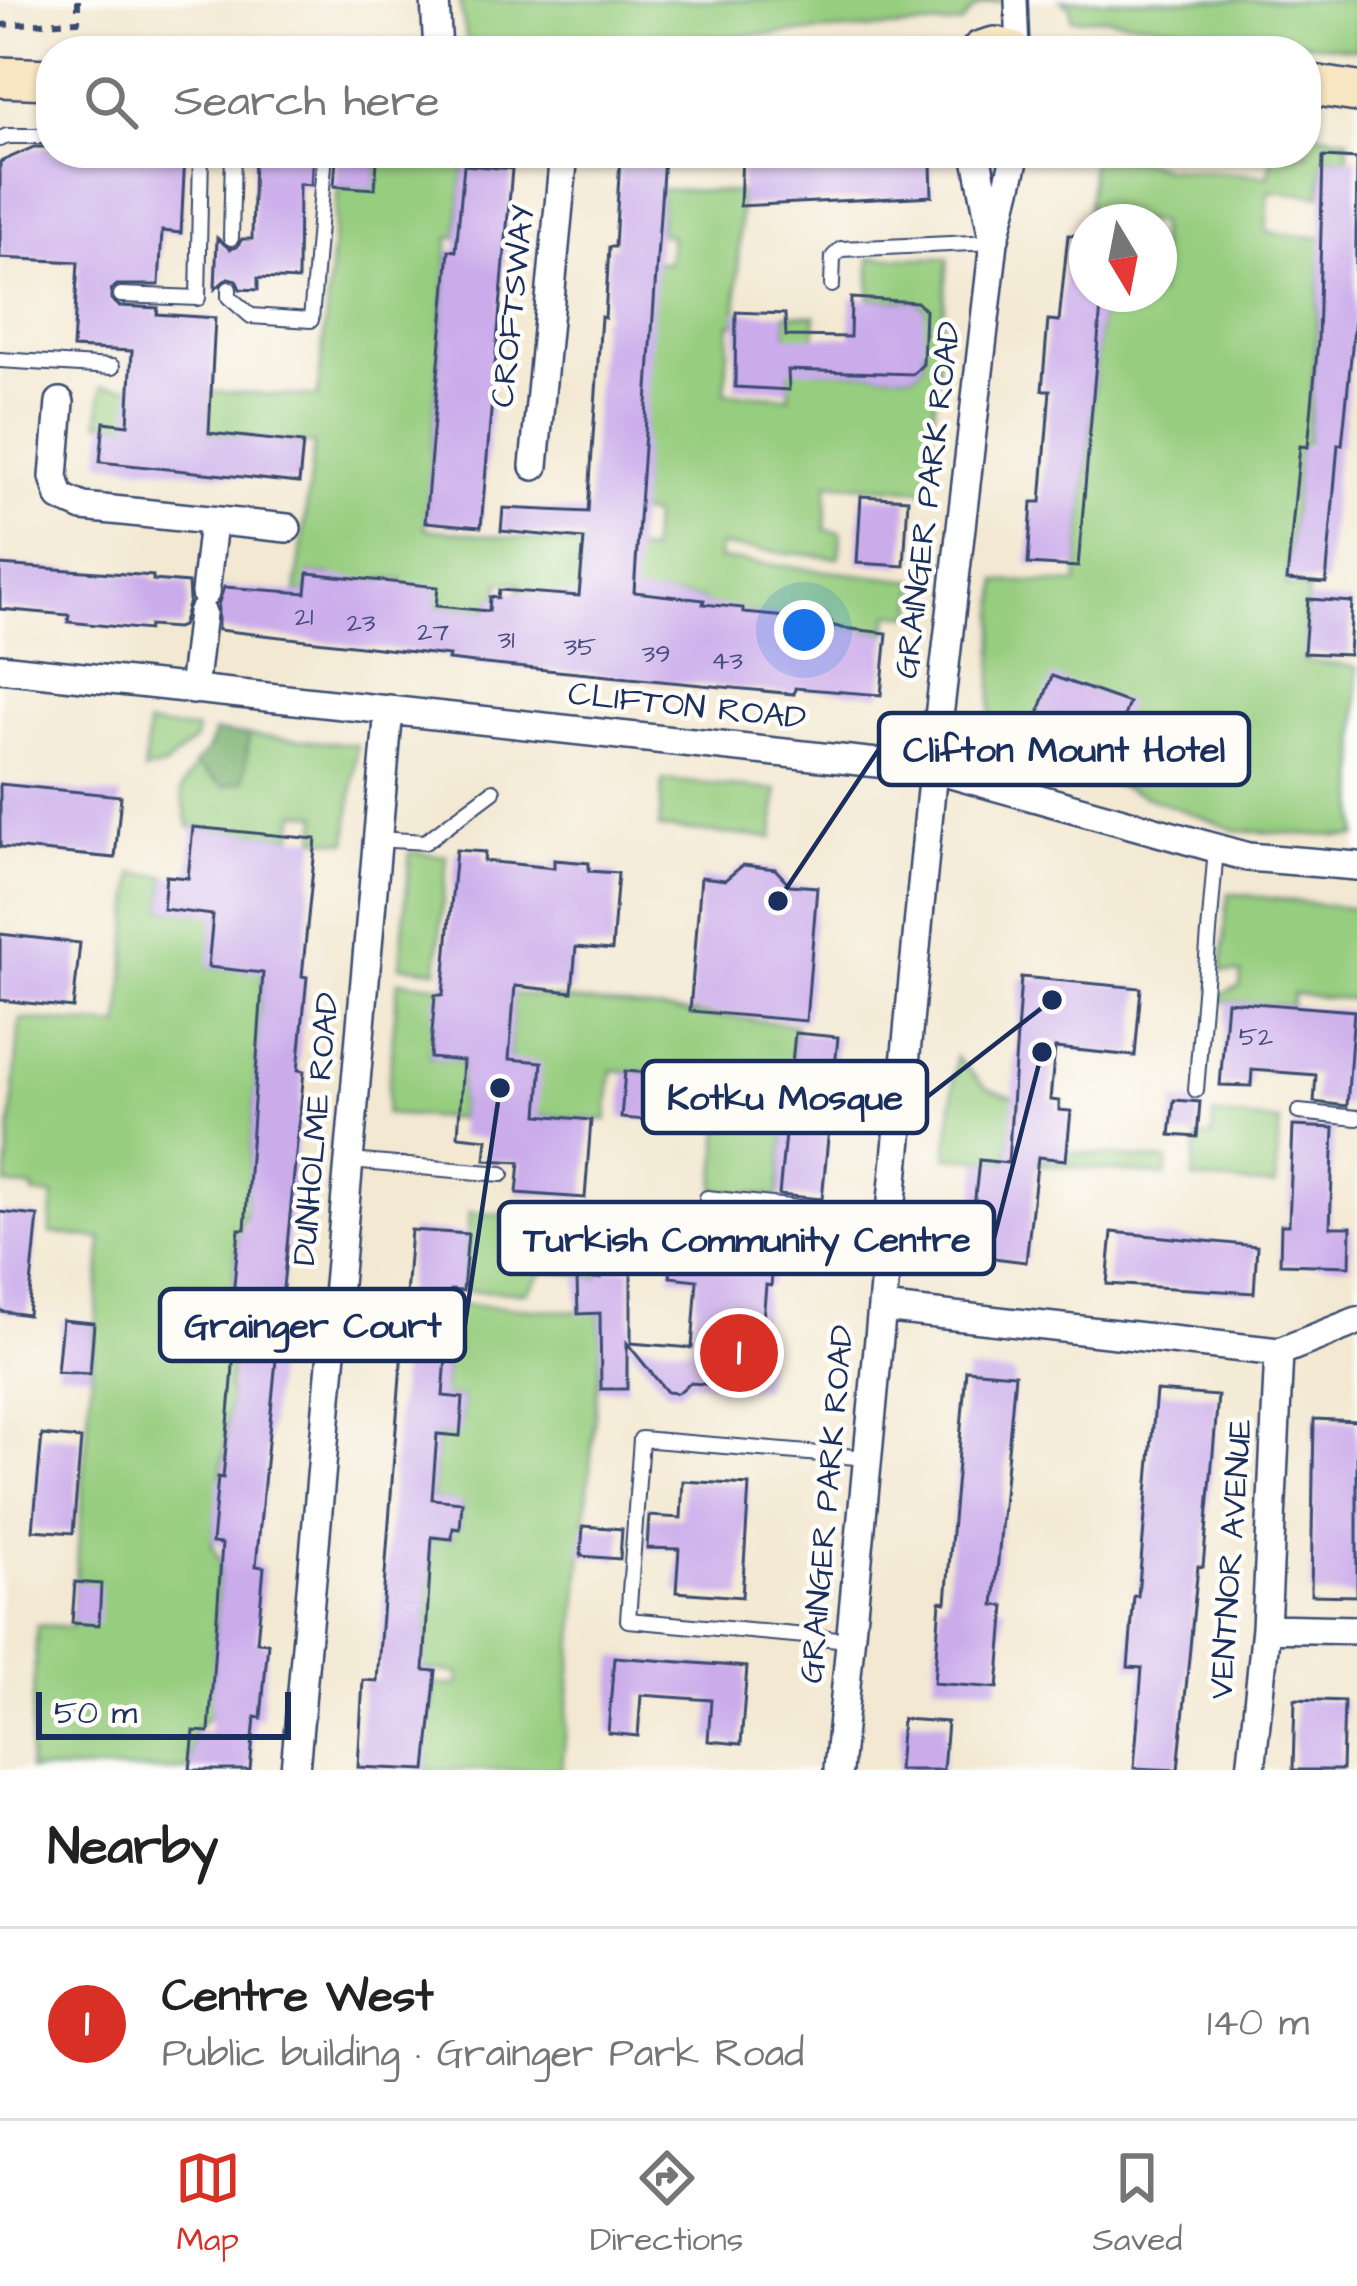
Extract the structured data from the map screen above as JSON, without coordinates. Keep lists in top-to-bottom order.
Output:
{
  "streets": {
    "street": [
      "CROFTSWAY",
      "GRAINGER PARK ROAD",
      "CLIFTON ROAD",
      "DUNHOLME ROAD",
      "VENTNOR AVENUE"
    ]
  },
  "crossings": [
    ["GRAINGER PARK ROAD", "CLIFTON ROAD"],
    ["CLIFTON ROAD", "DUNHOLME ROAD"]
  ],
  "places": [
    "Clifton Mount Hotel",
    "Kotku Mosque",
    "Turkish Community Centre",
    "Grainger Court"
  ],
  "house_numbers": [
    "21",
    "23",
    "27",
    "31",
    "35",
    "39",
    "43",
    "52"
  ],
  "scale_bar": "50 m",
  "north": "bottom",
  "page": {
    "search": "Search here",
    "pins": "1",
    "scale": "50 m",
    "heading": "Nearby",
    "list": [
      {
        "mark": "1",
        "name": "Centre West",
        "note": "Public building · Grainger Park Road",
        "value": "140 m"
      }
    ],
    "nav": ["Map", "Directions", "Saved"]
  }
}
